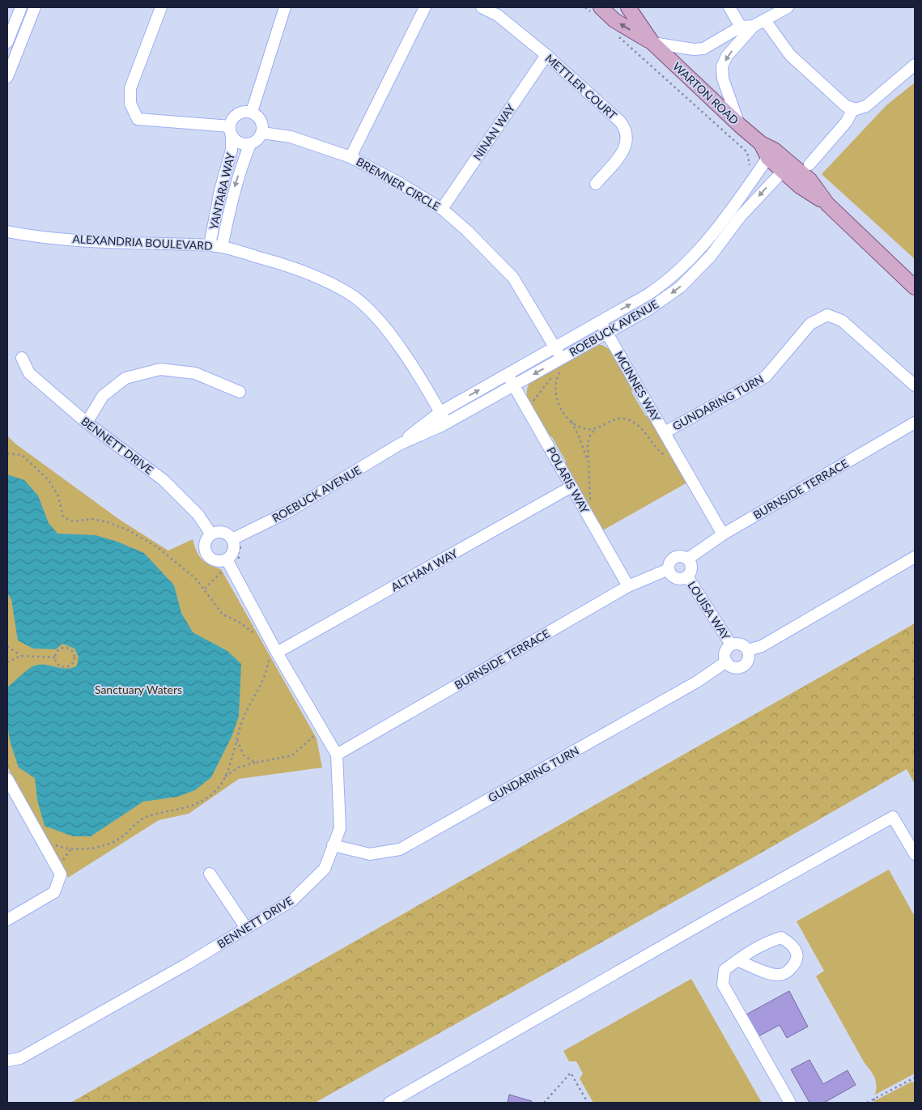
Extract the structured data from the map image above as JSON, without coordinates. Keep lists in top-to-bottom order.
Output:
{
  "streets": {
    "main road": ["WARTON ROAD"],
    "street": [
      "METTLER COURT",
      "NINAN WAY",
      "BREMNER CIRCLE",
      "YANTARA WAY",
      "ALEXANDRIA BOULEVARD",
      "ROEBUCK AVENUE",
      "MCINNES WAY",
      "GUNDARING TURN",
      "BENNETT DRIVE",
      "POLARIS WAY",
      "BURNSIDE TERRACE",
      "ALTHAM WAY",
      "LOUISA WAY"
    ]
  },
  "crossings": [
    ["METTLER COURT", "NINAN WAY"],
    ["WARTON ROAD", "ROEBUCK AVENUE"],
    ["NINAN WAY", "BREMNER CIRCLE"],
    ["BREMNER CIRCLE", "YANTARA WAY"],
    ["BREMNER CIRCLE", "ROEBUCK AVENUE"],
    ["YANTARA WAY", "ALEXANDRIA BOULEVARD"],
    ["ALEXANDRIA BOULEVARD", "ROEBUCK AVENUE"],
    ["ROEBUCK AVENUE", "MCINNES WAY"],
    ["ROEBUCK AVENUE", "BENNETT DRIVE"],
    ["ROEBUCK AVENUE", "POLARIS WAY"],
    ["MCINNES WAY", "GUNDARING TURN"],
    ["MCINNES WAY", "BURNSIDE TERRACE"],
    ["GUNDARING TURN", "BENNETT DRIVE"],
    ["GUNDARING TURN", "LOUISA WAY"],
    ["BENNETT DRIVE", "BURNSIDE TERRACE"],
    ["BENNETT DRIVE", "ALTHAM WAY"],
    ["POLARIS WAY", "BURNSIDE TERRACE"],
    ["POLARIS WAY", "ALTHAM WAY"],
    ["BURNSIDE TERRACE", "LOUISA WAY"]
  ],
  "parks": ["Sanctuary Waters"]
}
